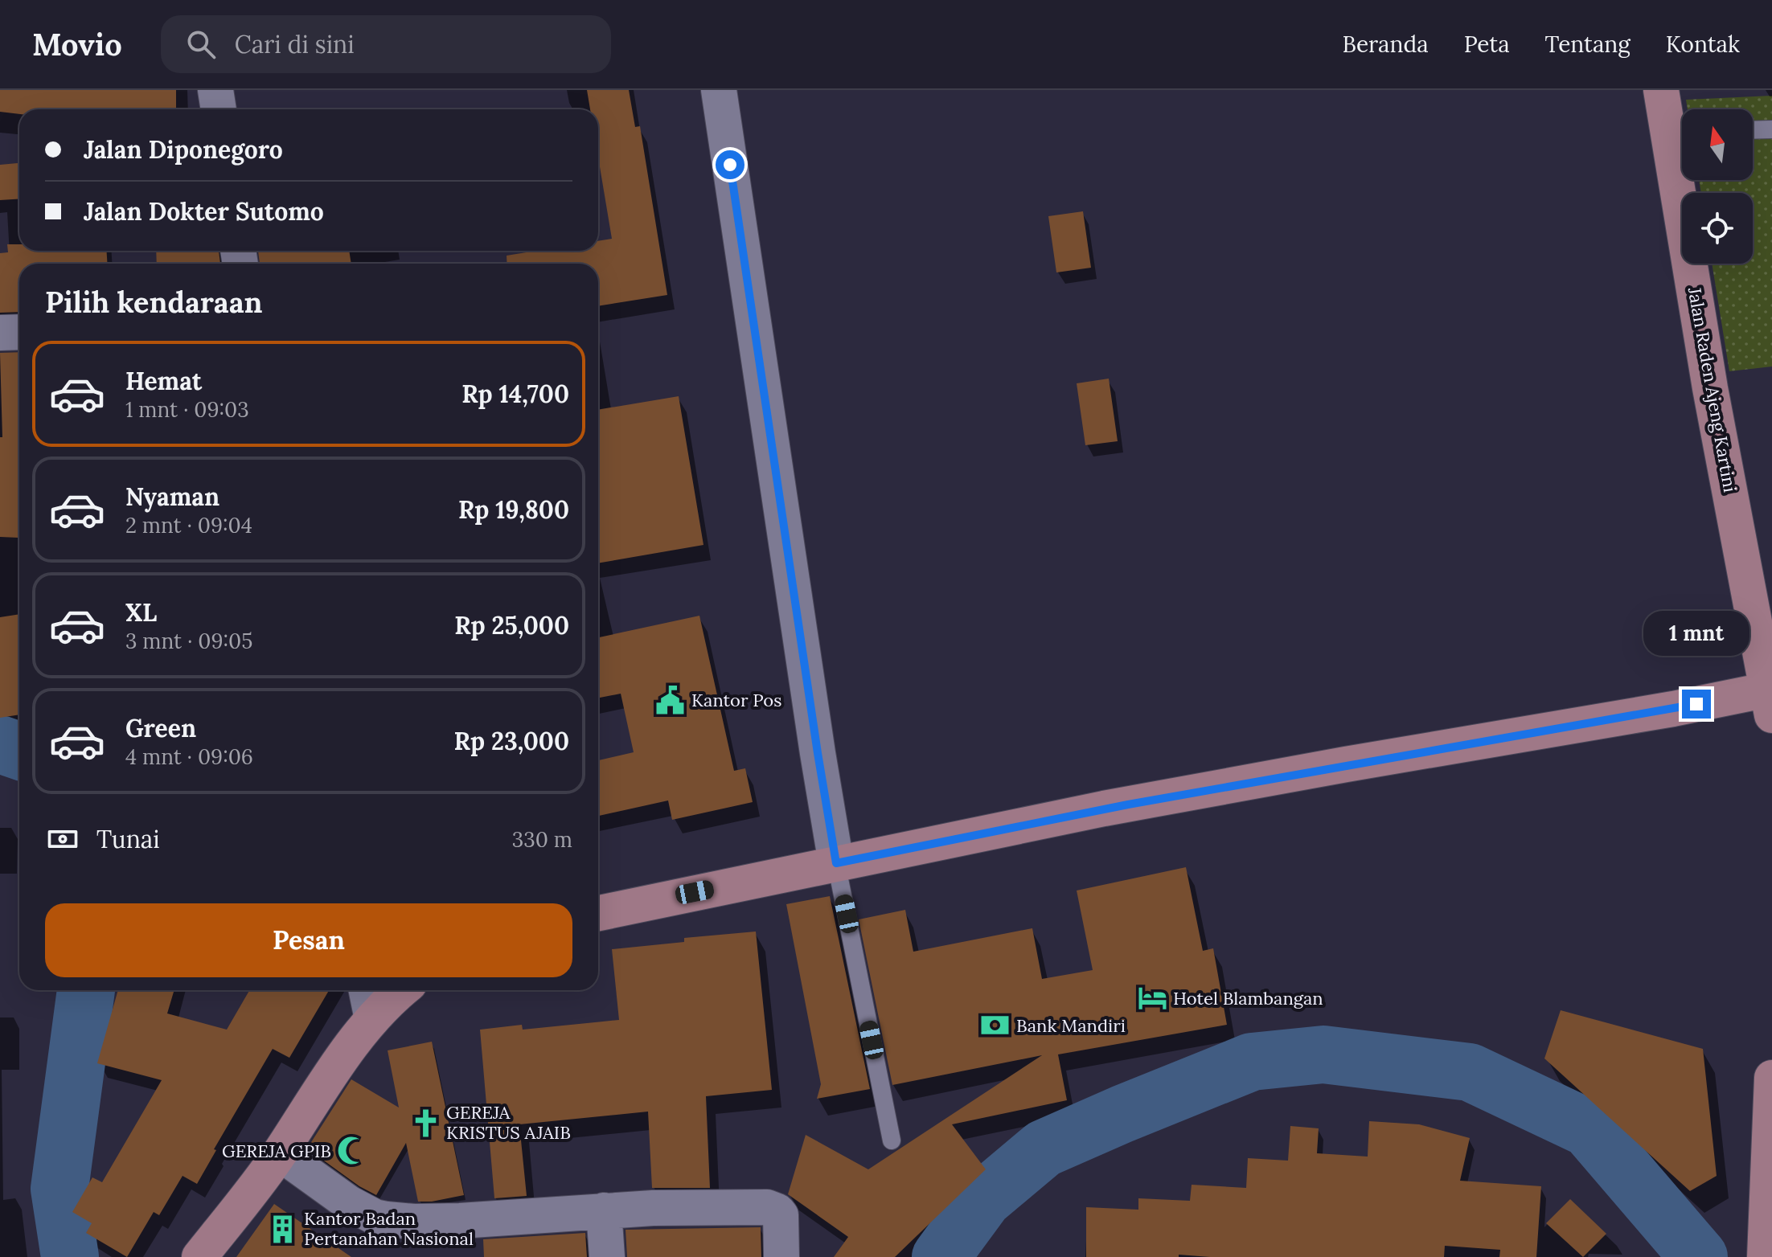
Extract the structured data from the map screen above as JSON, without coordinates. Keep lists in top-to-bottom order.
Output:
{
  "streets": {
    "main road": ["Jalan Raden Ajeng Kartini"]
  },
  "places": {
    "public building": ["Kantor Pos"],
    "hotel": ["Hotel Blambangan"],
    "bank": ["Bank Mandiri"],
    "church": ["GEREJA KRISTUS AJAIB"],
    "mosque": ["GEREJA GPIB"],
    "building": ["Kantor Badan Pertanahan Nasional"]
  },
  "north": "top",
  "page": {
    "header": "Movio",
    "search": "Cari di sini",
    "nav": [
      "Beranda",
      "Peta",
      "Tentang",
      "Kontak"
    ],
    "banner": ["Jalan Diponegoro", "Jalan Dokter Sutomo"],
    "heading": "Pilih kendaraan",
    "list": [
      {
        "name": "Hemat",
        "note": "1 mnt · 09:03",
        "value": "Rp 14,700"
      },
      {
        "name": "Nyaman",
        "note": "2 mnt · 09:04",
        "value": "Rp 19,800"
      },
      {
        "name": "XL",
        "note": "3 mnt · 09:05",
        "value": "Rp 25,000"
      },
      {
        "name": "Green",
        "note": "4 mnt · 09:06",
        "value": "Rp 23,000"
      }
    ],
    "bubble": "1 mnt",
    "pay": ["Tunai", "330 m"],
    "buttons": "Pesan"
  }
}
